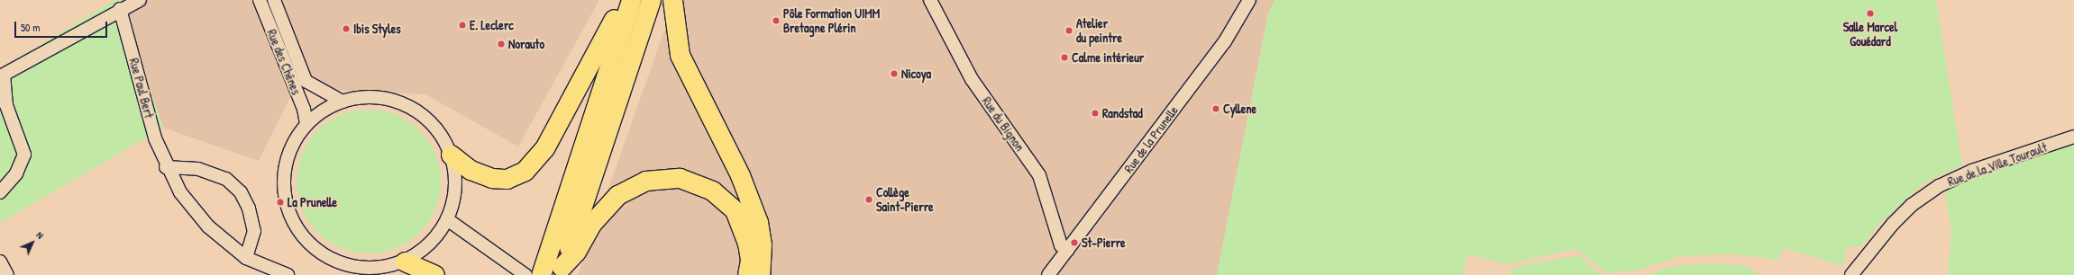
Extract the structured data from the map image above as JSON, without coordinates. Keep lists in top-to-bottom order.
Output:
{
  "streets": {
    "street": [
      "Rue des Chênes",
      "Rue Paul Bert",
      "Rue du Bignon",
      "Rue de la Prunelle",
      "Rue de la Ville Tourault"
    ]
  },
  "crossings": [
    ["Rue du Bignon", "Rue de la Prunelle"]
  ],
  "places": [
    "Salle Marcel Gouédard",
    "Pôle Formation UIMM Bretagne Plérin",
    "E. Leclerc",
    "Ibis Styles",
    "Atelier du peintre",
    "Norauto",
    "Calme intérieur",
    "Nicoya",
    "Cyllene",
    "Randstad",
    "Collège Saint-Pierre",
    "La Prunelle",
    "St-Pierre"
  ],
  "scale_bar": "50 m",
  "north": "top right"
}
